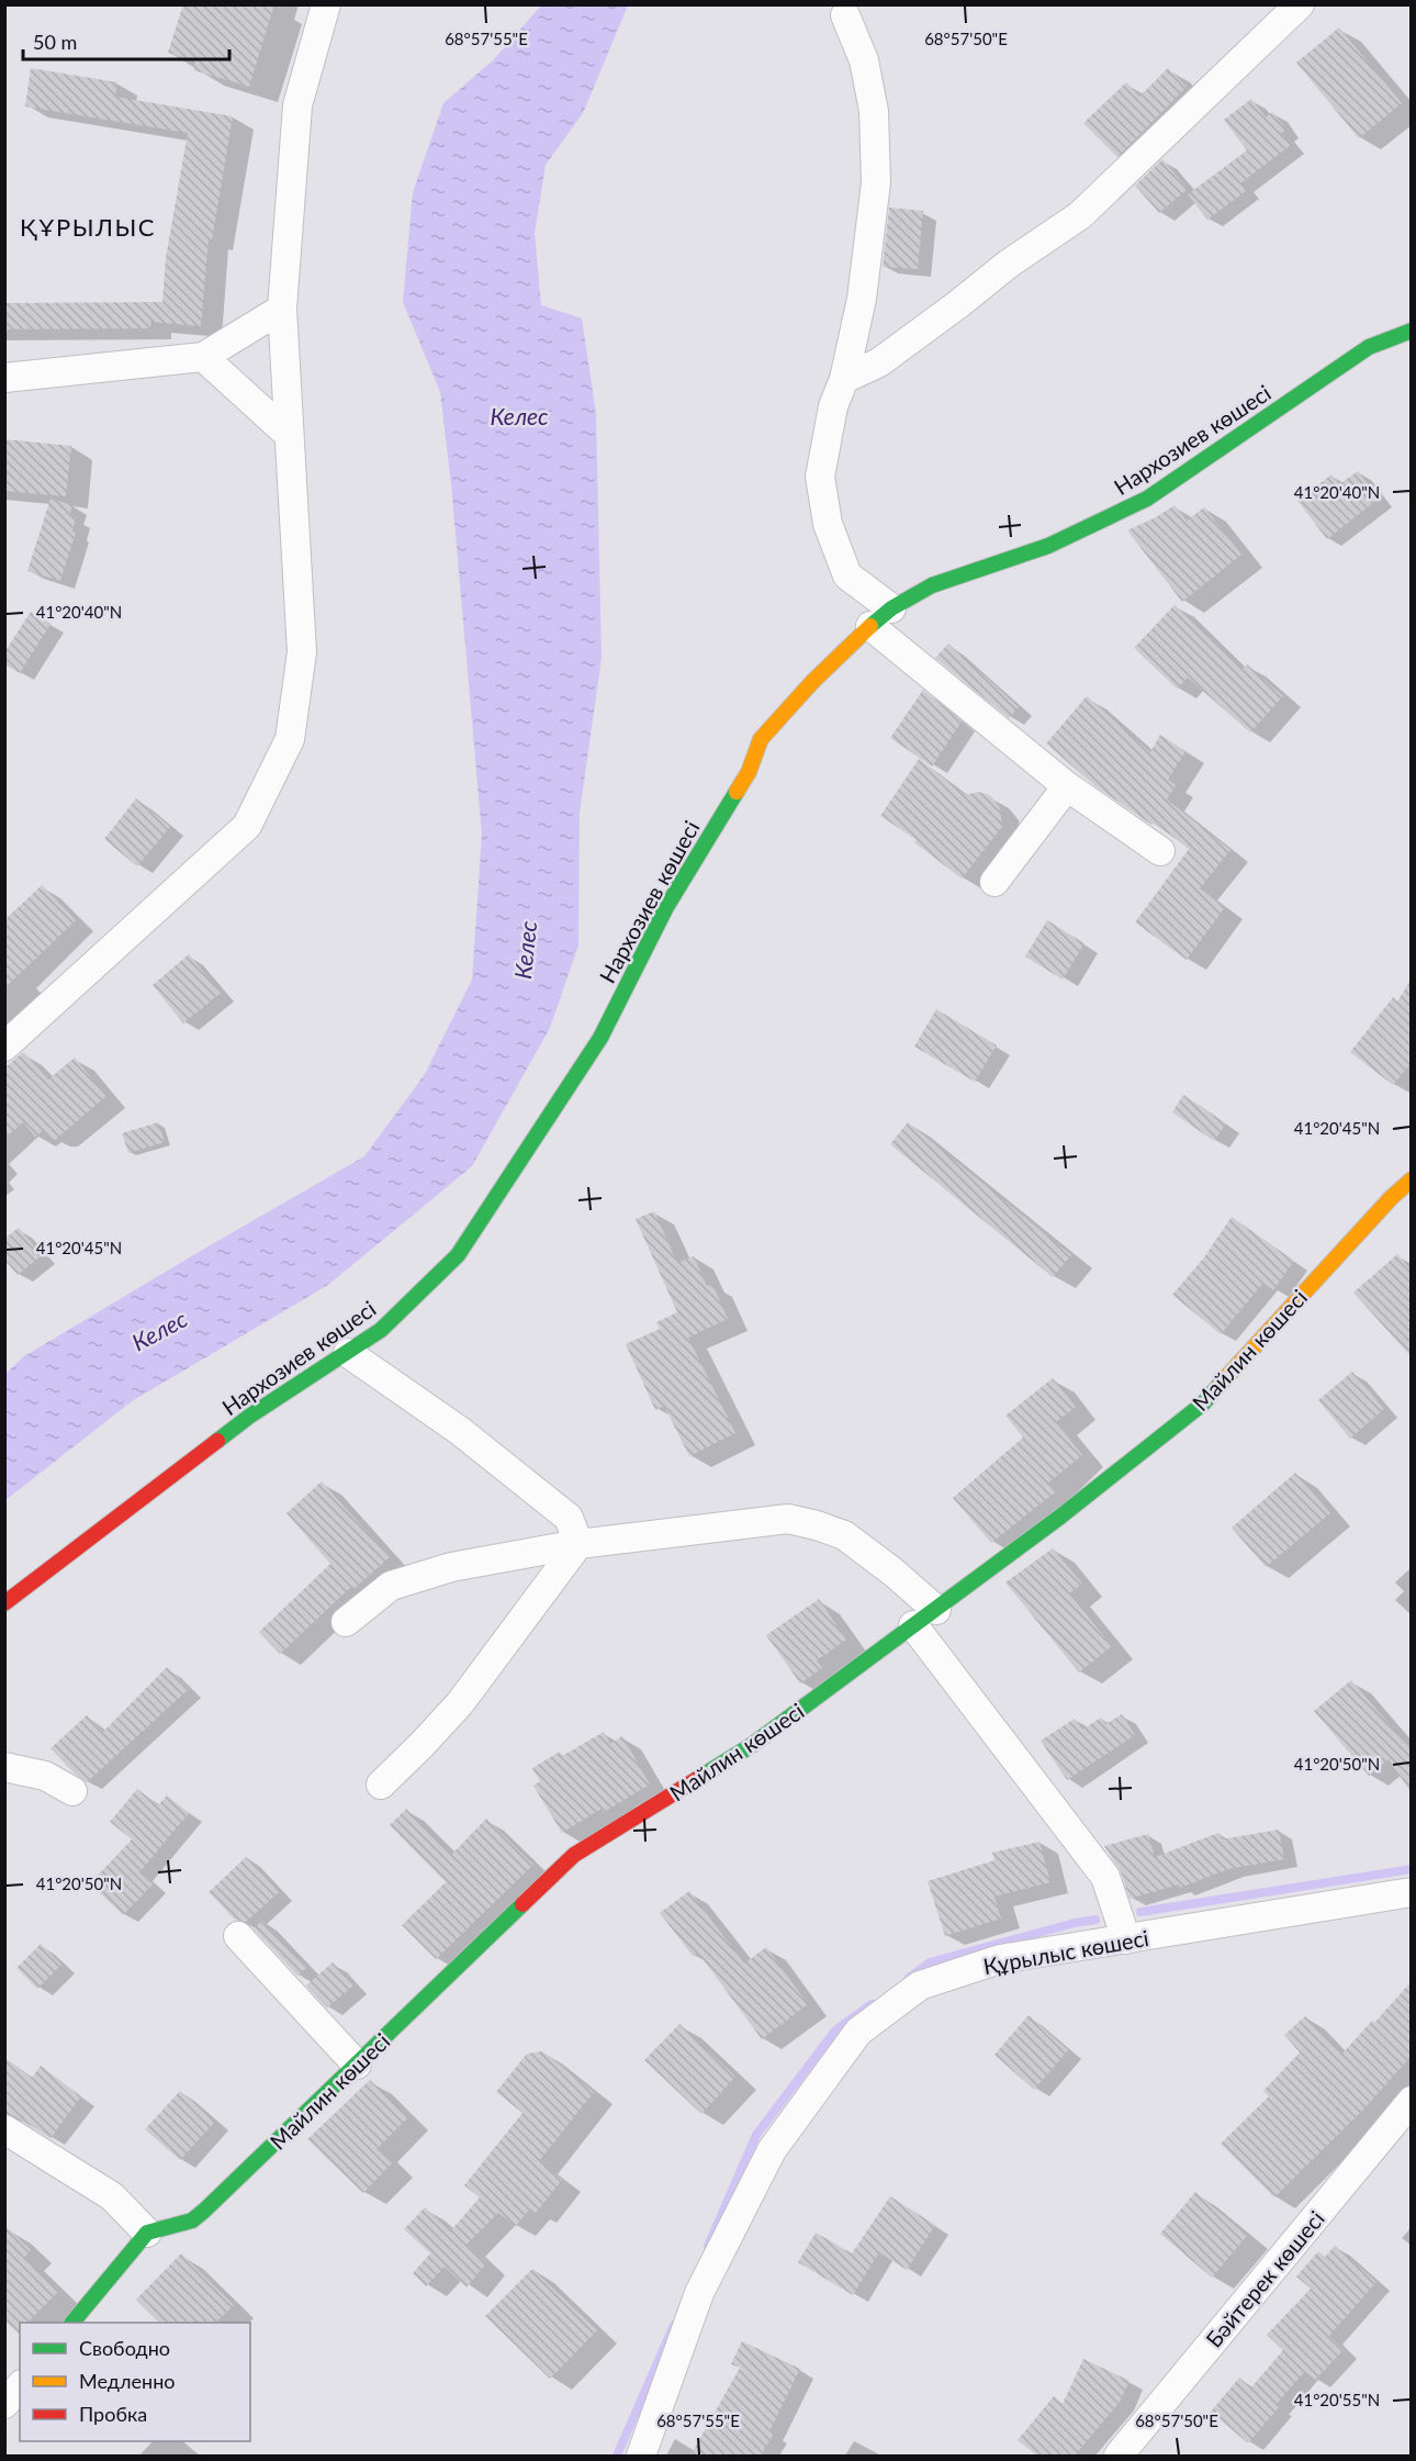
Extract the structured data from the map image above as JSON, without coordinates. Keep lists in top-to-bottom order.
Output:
{
  "streets": {
    "street": [
      "Нархозиев көшесі",
      "Майлин көшесі",
      "Құрылыс көшесі",
      "Бәйтерек көшесі"
    ]
  },
  "districts": ["ҚҰРЫЛЫС"],
  "water": ["Келес"],
  "legend": ["Свободно", "Медленно", "Пробка"],
  "scale_bar": "50 m",
  "coordinates": [
    "68°57'55\"E",
    "68°57'50\"E",
    "41°20'40\"N",
    "41°20'45\"N",
    "41°20'50\"N",
    "41°20'55\"N"
  ]
}
